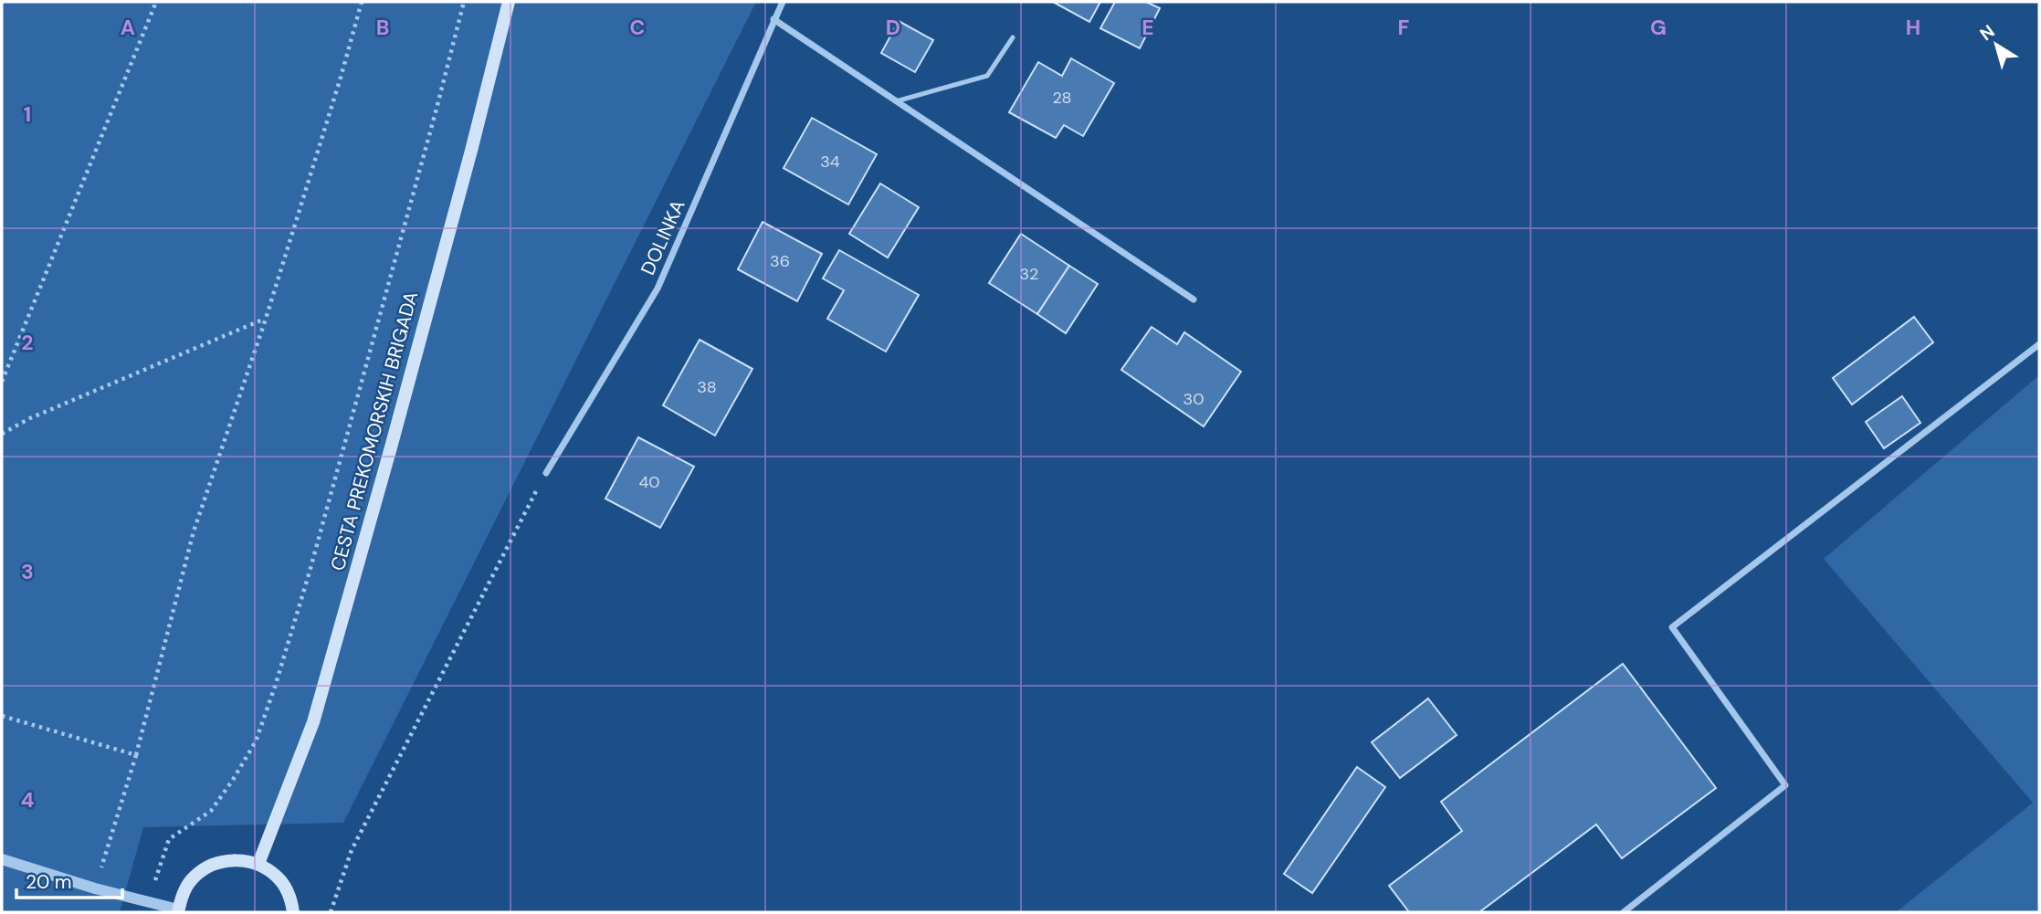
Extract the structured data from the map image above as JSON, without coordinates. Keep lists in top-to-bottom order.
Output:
{
  "streets": {
    "main road": ["CESTA PREKOMORSKIH BRIGADA"],
    "street": ["DOLINKA"]
  },
  "house_numbers": [
    "28",
    "34",
    "36",
    "32",
    "38",
    "30",
    "40"
  ],
  "scale_bar": "20 m",
  "north": "top left",
  "grid": {
    "columns": [
      "A",
      "B",
      "C",
      "D",
      "E",
      "F",
      "G",
      "H"
    ],
    "rows": [
      "1",
      "2",
      "3",
      "4"
    ]
  }
}
